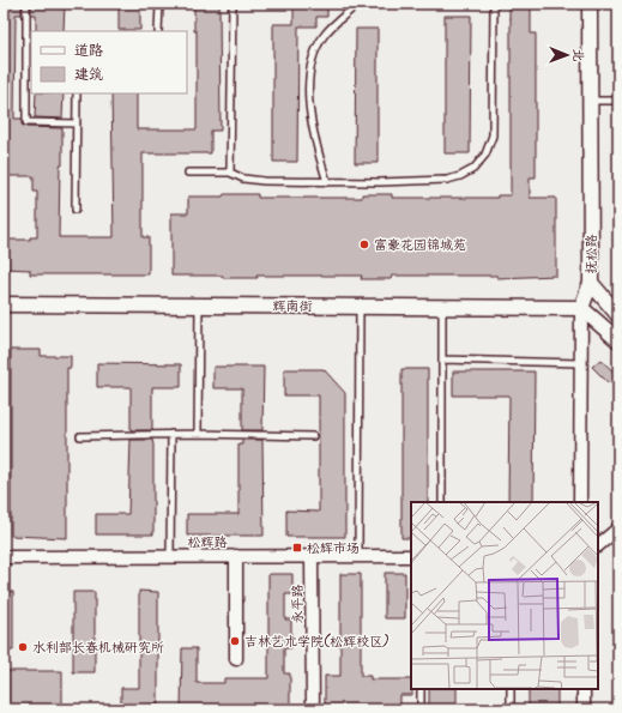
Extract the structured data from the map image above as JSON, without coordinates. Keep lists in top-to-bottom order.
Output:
{
  "streets": {
    "street": [
      "抚松路",
      "辉南街",
      "松辉路",
      "永平路"
    ]
  },
  "crossings": [
    ["抚松路", "辉南街"],
    ["松辉路", "永平路"]
  ],
  "places": {
    "other": ["富豪花园锦城苑", "吉林艺术学院(松辉校区)", "水利部长春机械研究所"],
    "transit": ["松辉市场"]
  },
  "legend": ["道路", "建筑"],
  "north": "right"
}
